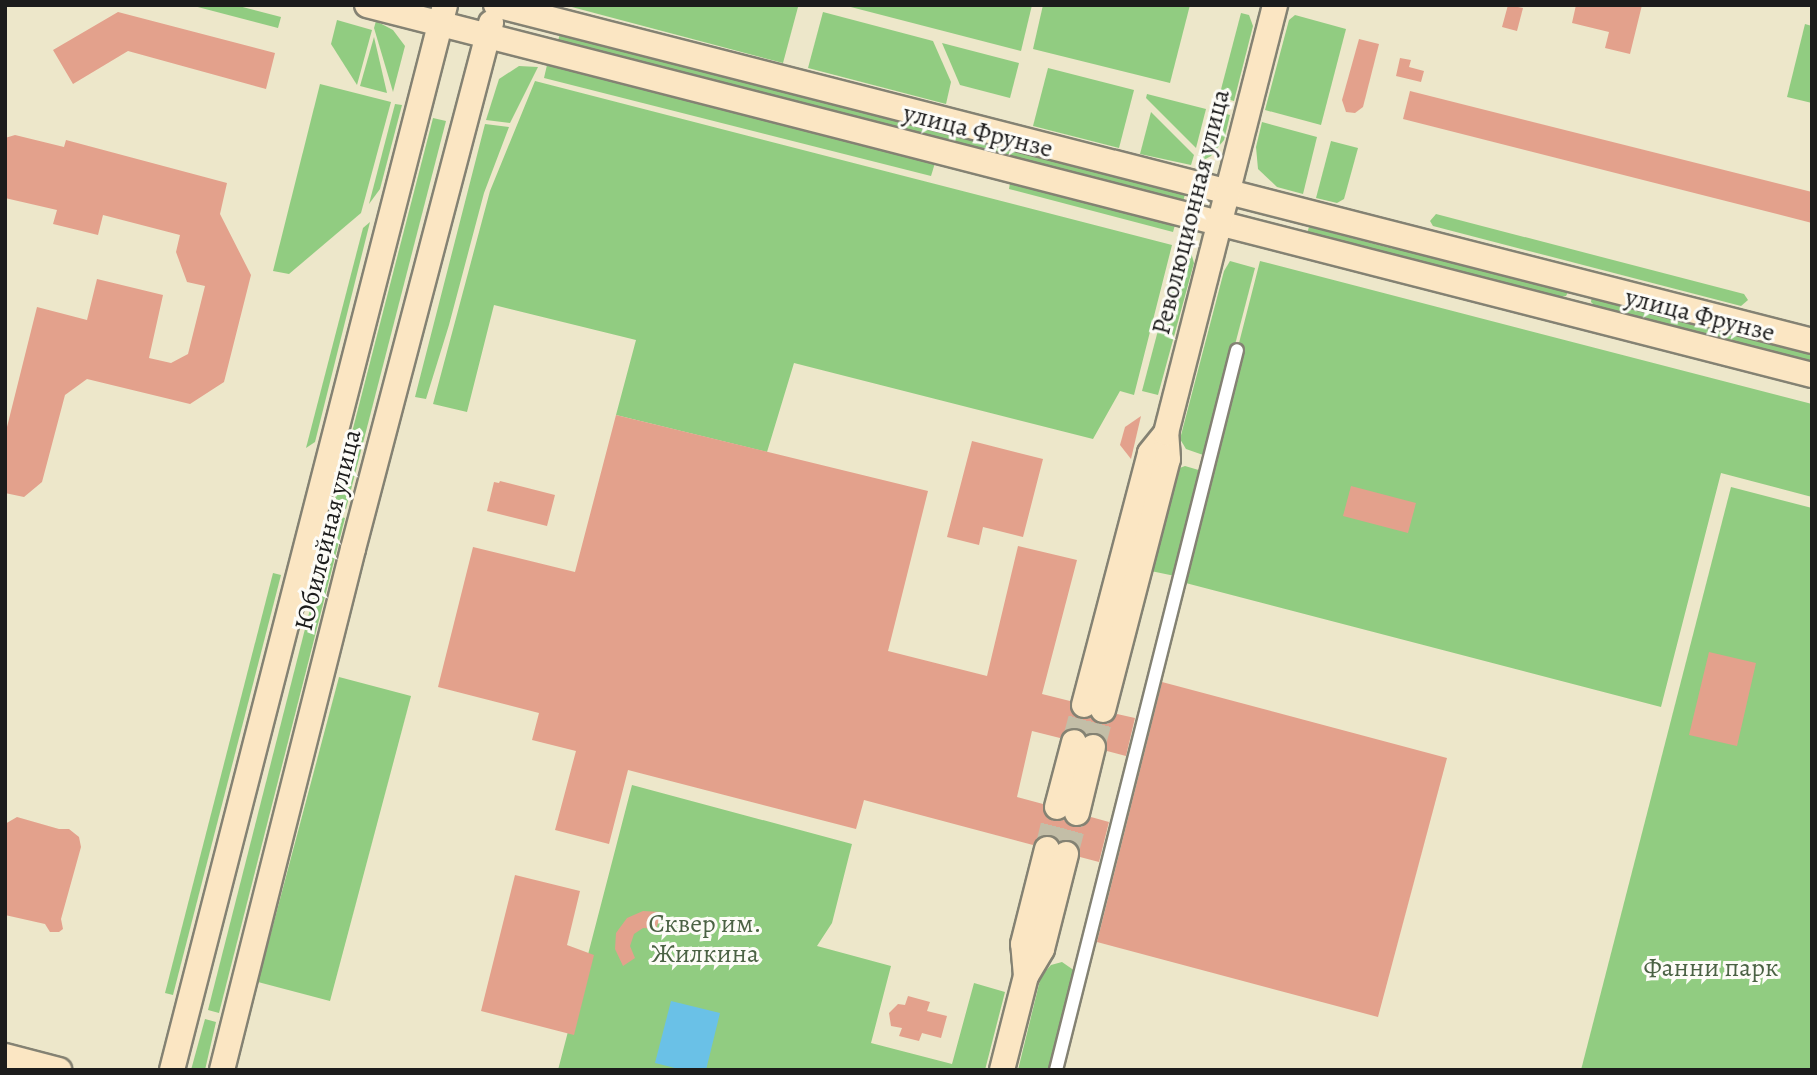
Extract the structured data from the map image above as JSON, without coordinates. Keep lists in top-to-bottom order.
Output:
{
  "streets": {
    "main road": ["улица Фрунзе", "Революционная улица", "Юбилейная улица"]
  },
  "crossings": [
    ["улица Фрунзе", "Революционная улица"],
    ["улица Фрунзе", "Юбилейная улица"]
  ],
  "parks": ["Сквер им. Жилкина", "Фанни парк"]
}
